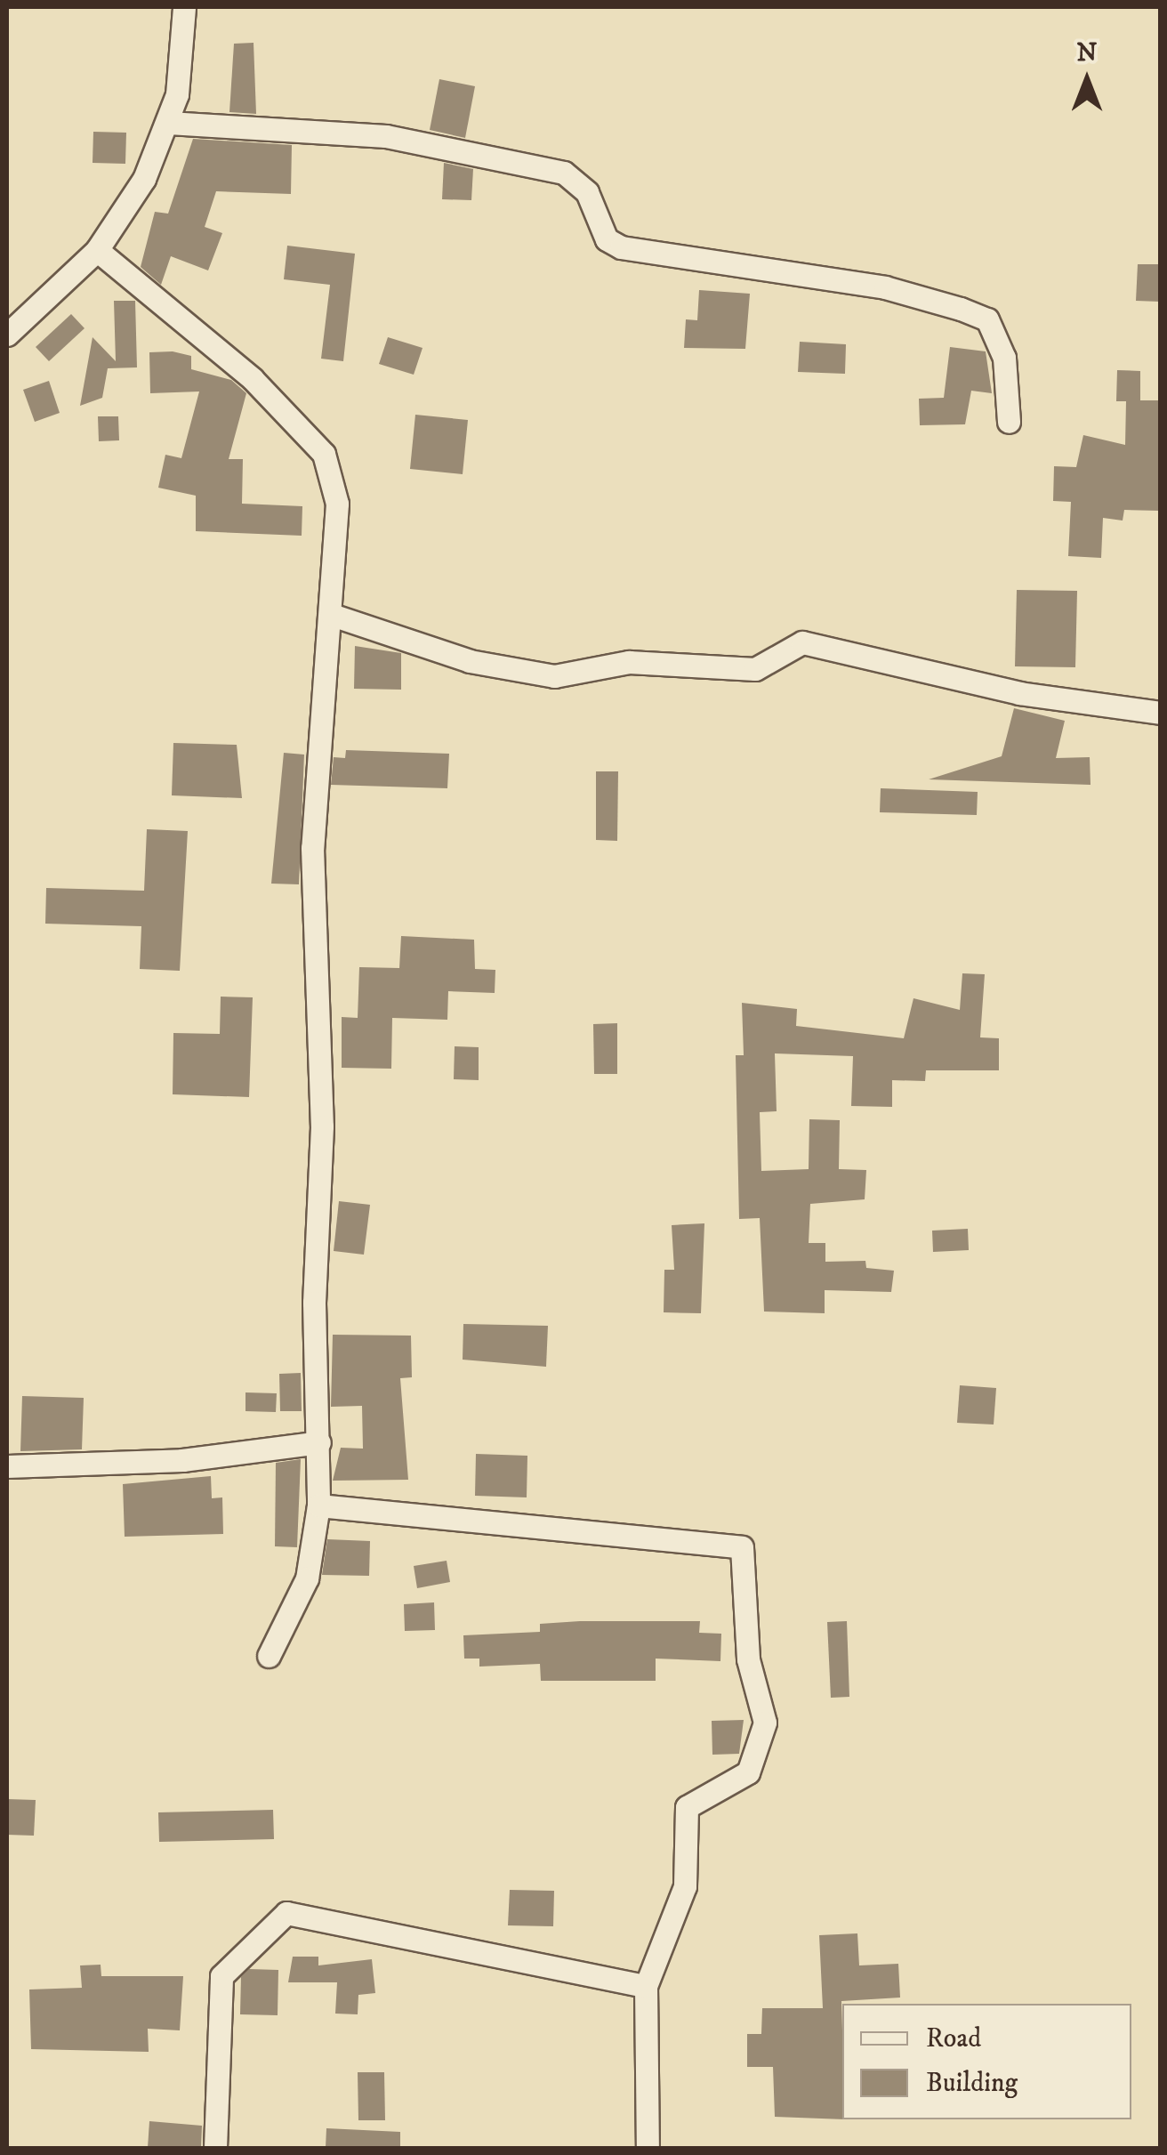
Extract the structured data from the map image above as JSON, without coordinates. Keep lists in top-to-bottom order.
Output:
{
  "legend": ["Road", "Building"],
  "north": "top"
}
